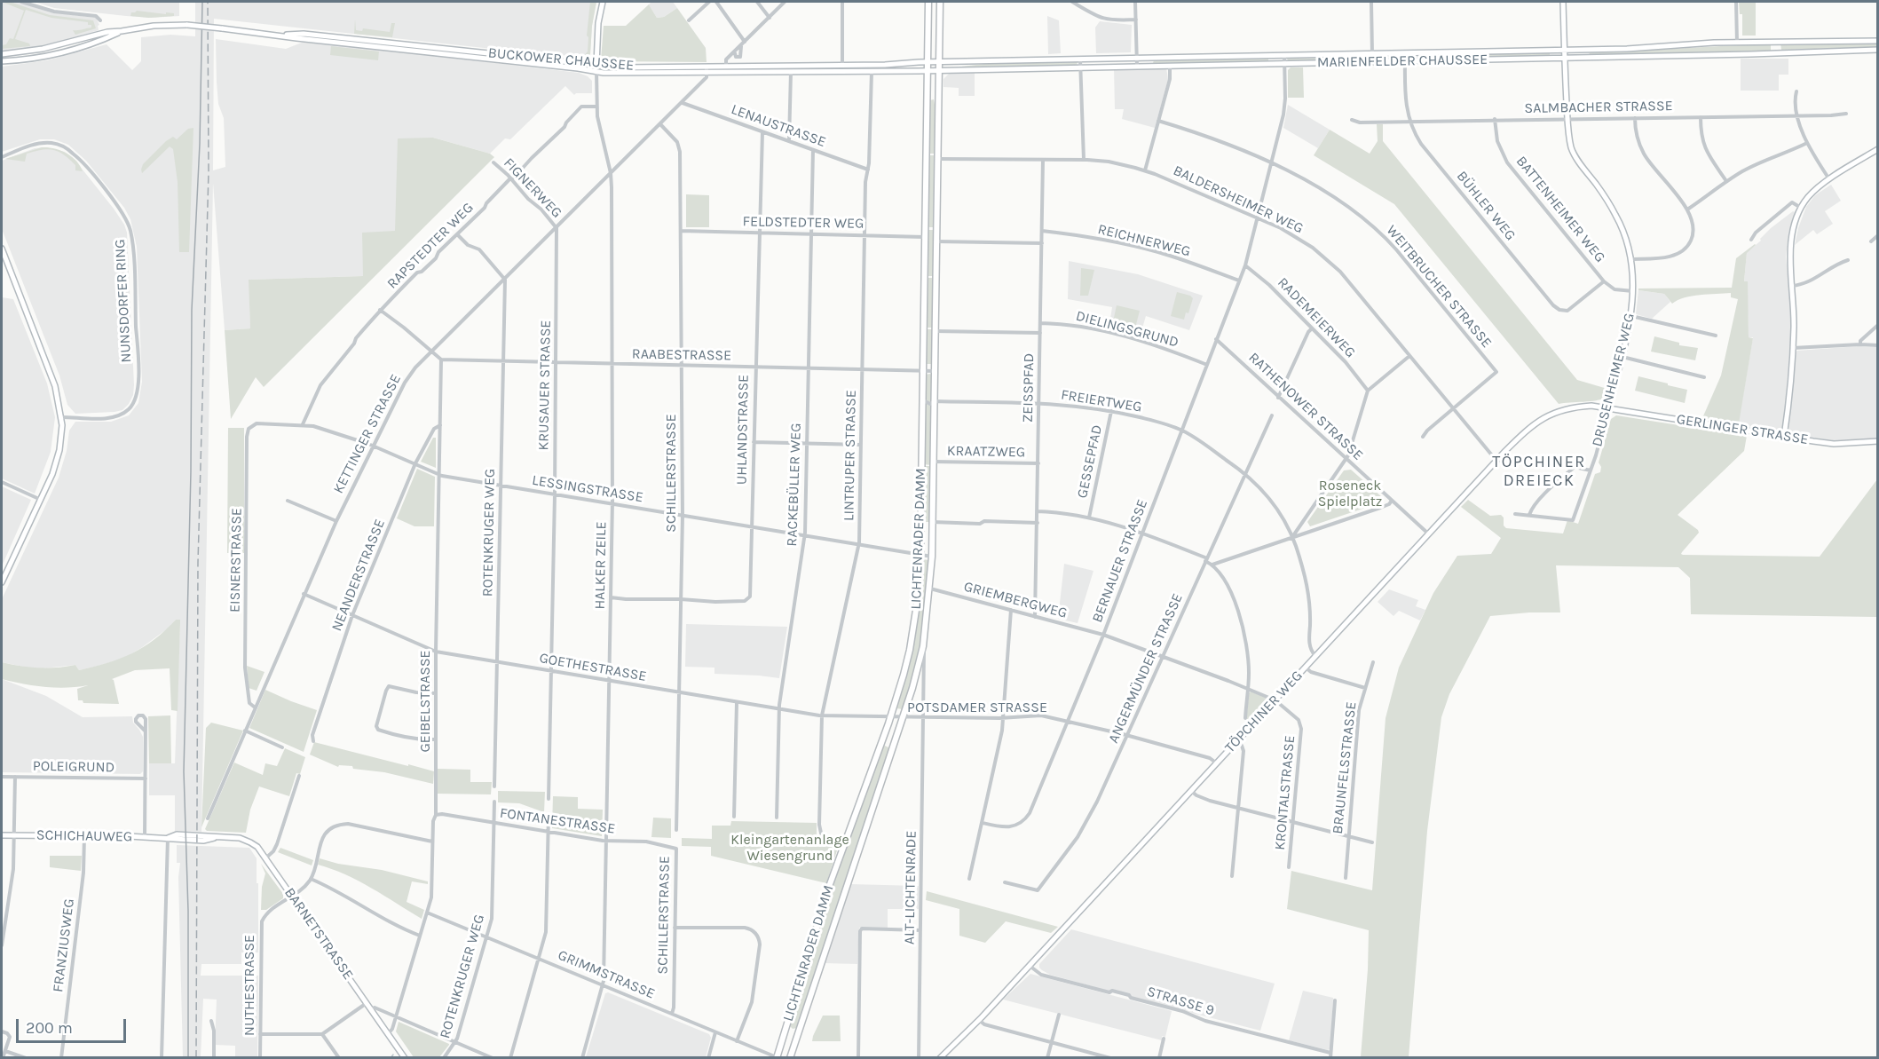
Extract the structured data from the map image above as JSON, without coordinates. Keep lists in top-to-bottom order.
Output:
{
  "streets": {
    "main road": [
      "BUCKOWER CHAUSSEE",
      "MARIENFELDER CHAUSSEE",
      "DRUSENHEIMER WEG",
      "GERLINGER STRASSE",
      "LICHTENRADER DAMM",
      "TÖPCHINER WEG",
      "SCHICHAUWEG",
      "BARNETSTRASSE"
    ],
    "street": [
      "SALMBACHER STRASSE",
      "LENAUSTRASSE",
      "FIGNERWEG",
      "BALDERSHEIMER WEG",
      "BÜHLER WEG",
      "BATTENHEIMER WEG",
      "FELDSTEDTER WEG",
      "REICHNERWEG",
      "RAPSTEDTER WEG",
      "WEITBRUCHER STRASSE",
      "NUNSDORFER RING",
      "RADEMEIERWEG",
      "DIELINGSGRUND",
      "RAABESTRASSE",
      "KRUSAUER STRASSE",
      "ZEISSPFAD",
      "FREIERTWEG",
      "RATHENOWER STRASSE",
      "UHLANDSTRASSE",
      "KETTINGER STRASSE",
      "KRAATZWEG",
      "LINTRUPER STRASSE",
      "GESSEPFAD",
      "SCHILLERSTRASSE",
      "RACKEBÜLLER WEG",
      "LESSINGSTRASSE",
      "ROTENKRUGER WEG",
      "EISNERSTRASSE",
      "BERNAUER STRASSE",
      "HALKER ZEILE",
      "NEANDERSTRASSE",
      "GRIEMBERGWEG",
      "GOETHESTRASSE",
      "ANGERMÜNDER STRASSE",
      "GEIBELSTRASSE",
      "POTSDAMER STRASSE",
      "POLEIGRUND",
      "BRAUNFELSSTRASSE",
      "KRONTALSTRASSE",
      "FONTANESTRASSE",
      "ALT-LICHTENRADE",
      "FRANZIUSWEG",
      "GRIMMSTRASSE",
      "NUTHESTRASSE",
      "STRASSE 9"
    ]
  },
  "crossings": [
    ["BUCKOWER CHAUSSEE", "MARIENFELDER CHAUSSEE"],
    ["BUCKOWER CHAUSSEE", "KETTINGER STRASSE"],
    ["BUCKOWER CHAUSSEE", "LINTRUPER STRASSE"],
    ["BUCKOWER CHAUSSEE", "LICHTENRADER DAMM"],
    ["BUCKOWER CHAUSSEE", "HALKER ZEILE"],
    ["MARIENFELDER CHAUSSEE", "BÜHLER WEG"],
    ["MARIENFELDER CHAUSSEE", "DRUSENHEIMER WEG"],
    ["MARIENFELDER CHAUSSEE", "LICHTENRADER DAMM"],
    ["MARIENFELDER CHAUSSEE", "BERNAUER STRASSE"],
    ["SALMBACHER STRASSE", "BÜHLER WEG"],
    ["SALMBACHER STRASSE", "BATTENHEIMER WEG"],
    ["SALMBACHER STRASSE", "DRUSENHEIMER WEG"],
    ["LENAUSTRASSE", "UHLANDSTRASSE"],
    ["LENAUSTRASSE", "KETTINGER STRASSE"],
    ["LENAUSTRASSE", "LINTRUPER STRASSE"],
    ["LENAUSTRASSE", "RACKEBÜLLER WEG"],
    ["FIGNERWEG", "RAPSTEDTER WEG"],
    ["FIGNERWEG", "KRUSAUER STRASSE"],
    ["FIGNERWEG", "KETTINGER STRASSE"],
    ["BALDERSHEIMER WEG", "WEITBRUCHER STRASSE"],
    ["BALDERSHEIMER WEG", "ZEISSPFAD"],
    ["BALDERSHEIMER WEG", "LICHTENRADER DAMM"],
    ["BALDERSHEIMER WEG", "BERNAUER STRASSE"],
    ["BALDERSHEIMER WEG", "TÖPCHINER WEG"],
    ["BÜHLER WEG", "BATTENHEIMER WEG"],
    ["BATTENHEIMER WEG", "DRUSENHEIMER WEG"],
    ["FELDSTEDTER WEG", "UHLANDSTRASSE"],
    ["FELDSTEDTER WEG", "LINTRUPER STRASSE"],
    ["FELDSTEDTER WEG", "SCHILLERSTRASSE"],
    ["FELDSTEDTER WEG", "RACKEBÜLLER WEG"],
    ["FELDSTEDTER WEG", "LICHTENRADER DAMM"],
    ["REICHNERWEG", "ZEISSPFAD"],
    ["REICHNERWEG", "BERNAUER STRASSE"],
    ["RAPSTEDTER WEG", "LESSINGSTRASSE"],
    ["RAPSTEDTER WEG", "HALKER ZEILE"],
    ["WEITBRUCHER STRASSE", "BERNAUER STRASSE"],
    ["RADEMEIERWEG", "BERNAUER STRASSE"],
    ["DIELINGSGRUND", "ZEISSPFAD"],
    ["DIELINGSGRUND", "BERNAUER STRASSE"],
    ["RAABESTRASSE", "KRUSAUER STRASSE"],
    ["RAABESTRASSE", "UHLANDSTRASSE"],
    ["RAABESTRASSE", "LINTRUPER STRASSE"],
    ["RAABESTRASSE", "SCHILLERSTRASSE"],
    ["RAABESTRASSE", "RACKEBÜLLER WEG"],
    ["RAABESTRASSE", "ROTENKRUGER WEG"],
    ["RAABESTRASSE", "LICHTENRADER DAMM"],
    ["RAABESTRASSE", "HALKER ZEILE"],
    ["RAABESTRASSE", "GEIBELSTRASSE"],
    ["DRUSENHEIMER WEG", "GERLINGER STRASSE"],
    ["DRUSENHEIMER WEG", "TÖPCHINER WEG"],
    ["KRUSAUER STRASSE", "KETTINGER STRASSE"],
    ["KRUSAUER STRASSE", "LESSINGSTRASSE"],
    ["KRUSAUER STRASSE", "GOETHESTRASSE"],
    ["ZEISSPFAD", "FREIERTWEG"],
    ["ZEISSPFAD", "KRAATZWEG"],
    ["ZEISSPFAD", "GRIEMBERGWEG"],
    ["FREIERTWEG", "GESSEPFAD"],
    ["FREIERTWEG", "LICHTENRADER DAMM"],
    ["FREIERTWEG", "BERNAUER STRASSE"],
    ["FREIERTWEG", "ANGERMÜNDER STRASSE"],
    ["FREIERTWEG", "TÖPCHINER WEG"],
    ["RATHENOWER STRASSE", "BERNAUER STRASSE"],
    ["RATHENOWER STRASSE", "TÖPCHINER WEG"],
    ["UHLANDSTRASSE", "SCHILLERSTRASSE"],
    ["UHLANDSTRASSE", "LESSINGSTRASSE"],
    ["GERLINGER STRASSE", "TÖPCHINER WEG"],
    ["KETTINGER STRASSE", "SCHILLERSTRASSE"],
    ["KETTINGER STRASSE", "LESSINGSTRASSE"],
    ["KETTINGER STRASSE", "ROTENKRUGER WEG"],
    ["KETTINGER STRASSE", "EISNERSTRASSE"],
    ["KETTINGER STRASSE", "HALKER ZEILE"],
    ["KETTINGER STRASSE", "GOETHESTRASSE"],
    ["KRAATZWEG", "LICHTENRADER DAMM"],
    ["LINTRUPER STRASSE", "LESSINGSTRASSE"],
    ["LINTRUPER STRASSE", "GOETHESTRASSE"],
    ["SCHILLERSTRASSE", "LESSINGSTRASSE"],
    ["SCHILLERSTRASSE", "GOETHESTRASSE"],
    ["SCHILLERSTRASSE", "FONTANESTRASSE"],
    ["SCHILLERSTRASSE", "GRIMMSTRASSE"],
    ["RACKEBÜLLER WEG", "LESSINGSTRASSE"],
    ["RACKEBÜLLER WEG", "GOETHESTRASSE"],
    ["LESSINGSTRASSE", "ROTENKRUGER WEG"],
    ["LESSINGSTRASSE", "LICHTENRADER DAMM"],
    ["LESSINGSTRASSE", "EISNERSTRASSE"],
    ["LESSINGSTRASSE", "HALKER ZEILE"],
    ["LESSINGSTRASSE", "NEANDERSTRASSE"],
    ["LESSINGSTRASSE", "GEIBELSTRASSE"],
    ["ROTENKRUGER WEG", "GOETHESTRASSE"],
    ["ROTENKRUGER WEG", "FONTANESTRASSE"],
    ["ROTENKRUGER WEG", "GRIMMSTRASSE"],
    ["LICHTENRADER DAMM", "GRIEMBERGWEG"],
    ["LICHTENRADER DAMM", "GOETHESTRASSE"],
    ["LICHTENRADER DAMM", "POTSDAMER STRASSE"],
    ["LICHTENRADER DAMM", "ALT-LICHTENRADE"],
    ["LICHTENRADER DAMM", "GRIMMSTRASSE"],
    ["BERNAUER STRASSE", "GRIEMBERGWEG"],
    ["BERNAUER STRASSE", "POTSDAMER STRASSE"],
    ["HALKER ZEILE", "GOETHESTRASSE"],
    ["HALKER ZEILE", "FONTANESTRASSE"],
    ["HALKER ZEILE", "GRIMMSTRASSE"],
    ["NEANDERSTRASSE", "GOETHESTRASSE"],
    ["NEANDERSTRASSE", "GEIBELSTRASSE"],
    ["GRIEMBERGWEG", "ANGERMÜNDER STRASSE"],
    ["GRIEMBERGWEG", "TÖPCHINER WEG"],
    ["GRIEMBERGWEG", "KRONTALSTRASSE"],
    ["GOETHESTRASSE", "GEIBELSTRASSE"],
    ["GOETHESTRASSE", "POTSDAMER STRASSE"],
    ["ANGERMÜNDER STRASSE", "POTSDAMER STRASSE"],
    ["GEIBELSTRASSE", "FONTANESTRASSE"],
    ["GEIBELSTRASSE", "BARNETSTRASSE"],
    ["GEIBELSTRASSE", "GRIMMSTRASSE"],
    ["POTSDAMER STRASSE", "TÖPCHINER WEG"],
    ["POTSDAMER STRASSE", "ALT-LICHTENRADE"],
    ["TÖPCHINER WEG", "KRONTALSTRASSE"],
    ["TÖPCHINER WEG", "STRASSE 9"],
    ["SCHICHAUWEG", "BARNETSTRASSE"],
    ["SCHICHAUWEG", "FRANZIUSWEG"],
    ["BARNETSTRASSE", "NUTHESTRASSE"]
  ],
  "districts": ["TÖPCHINER DREIECK"],
  "parks": ["Roseneck Spielplatz", "Kleingartenanlage Wiesengrund"],
  "scale_bar": "200 m"
}
